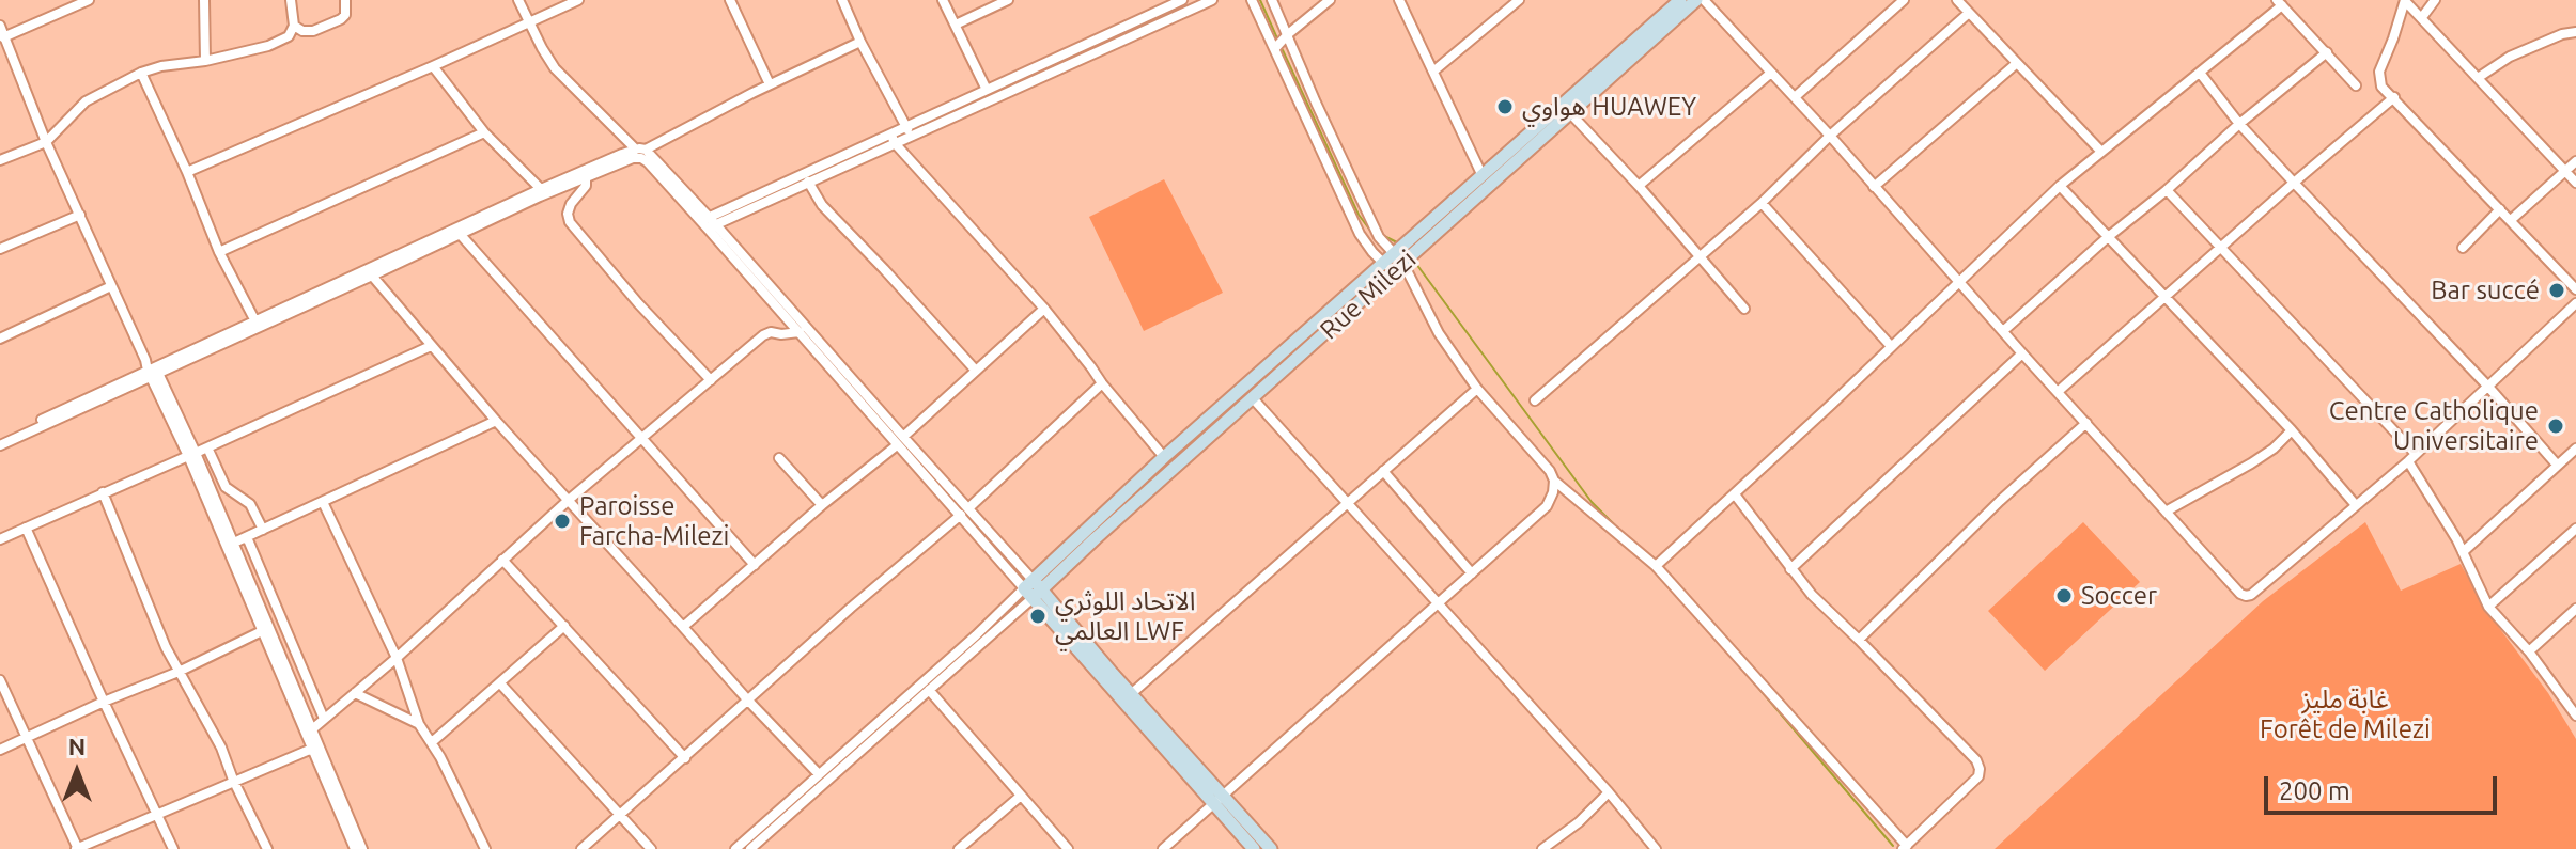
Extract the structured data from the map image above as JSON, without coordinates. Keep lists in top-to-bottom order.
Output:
{
  "streets": {
    "street": ["Rue Milezi"]
  },
  "parks": ["غابة مليز Forêt de Milezi"],
  "places": [
    "هواوي HUAWEY",
    "Bar succé",
    "Centre Catholique Universitaire",
    "Paroisse Farcha-Milezi",
    "Soccer",
    "الاتحاد اللوثري العالمي LWF"
  ],
  "scale_bar": "200 m",
  "north": "top"
}
